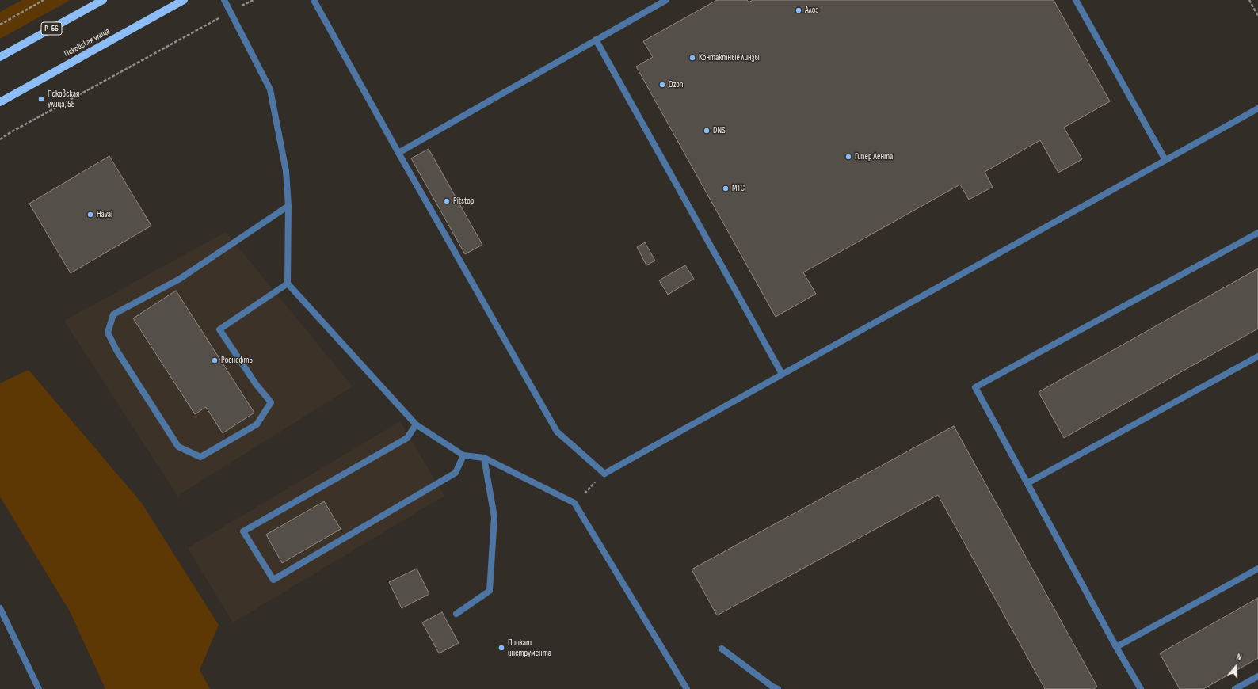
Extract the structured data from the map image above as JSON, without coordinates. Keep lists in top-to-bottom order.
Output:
{
  "streets": {
    "main road": ["Р-56", "Псковская улица"]
  },
  "places": [
    "Алоэ",
    "Контактные линзы",
    "Ozon",
    "Псковская улица, 58",
    "DNS",
    "Гипер Лента",
    "МТС",
    "Pitstop",
    "Haval",
    "Роснефть",
    "Прокат инструмента"
  ],
  "north": "top"
}
